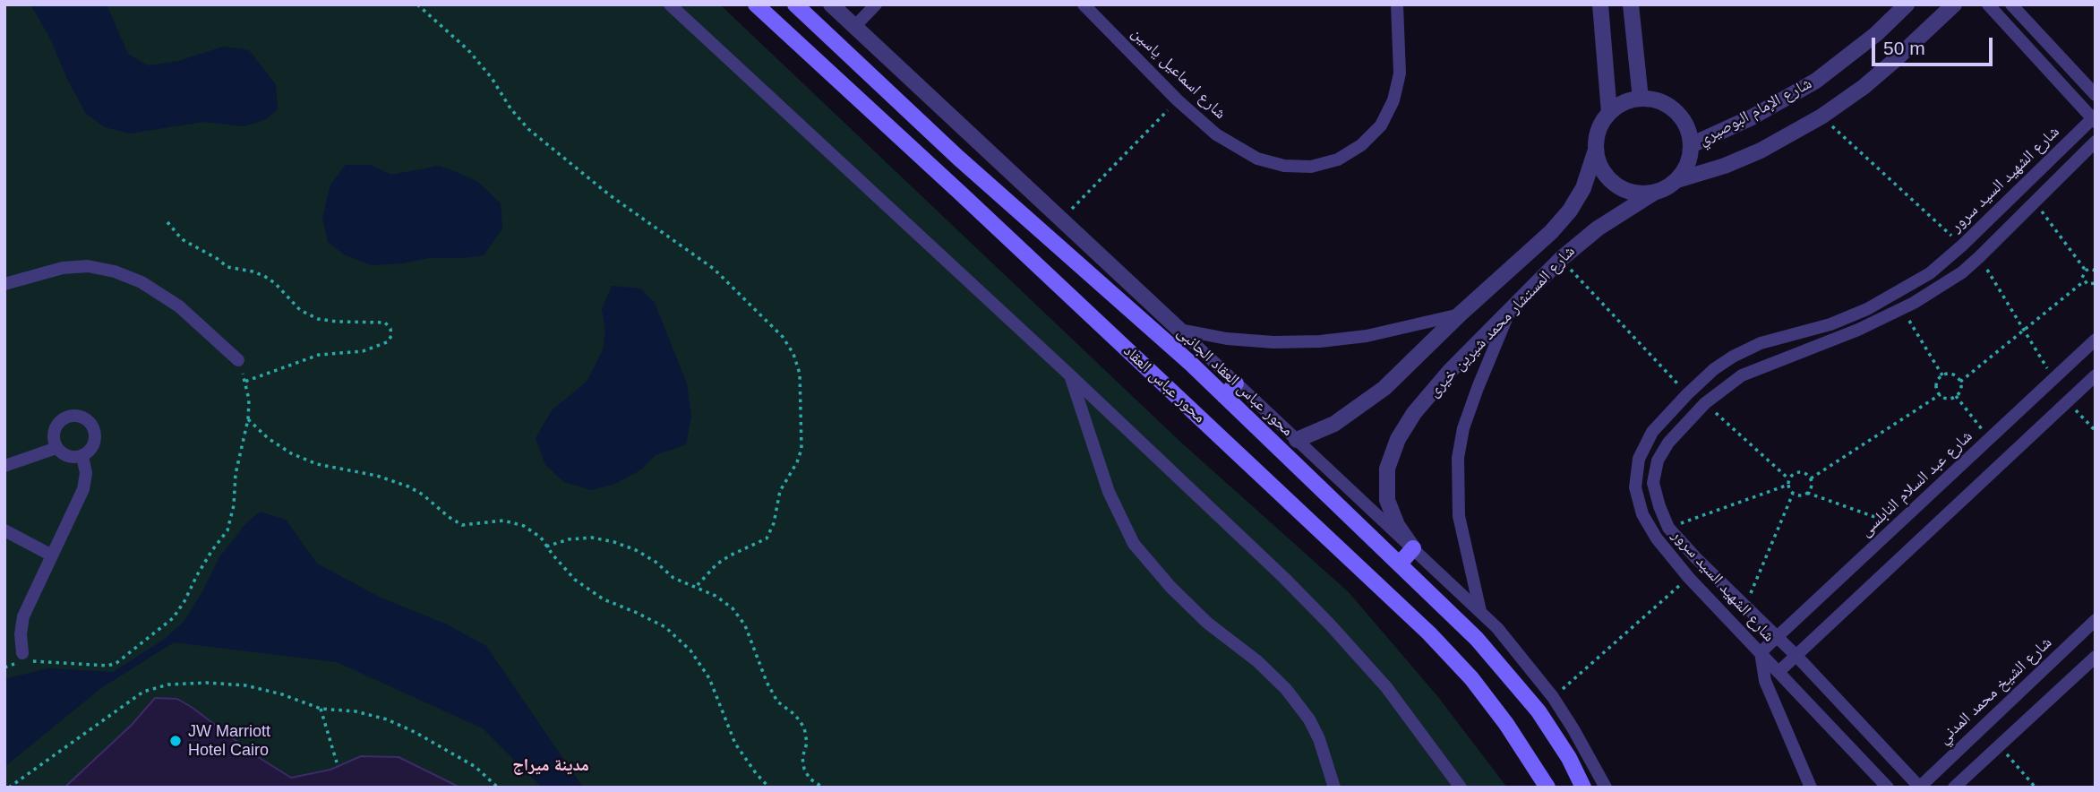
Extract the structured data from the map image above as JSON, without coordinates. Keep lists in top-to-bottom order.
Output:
{
  "streets": {
    "main road": ["محور عباس العقاد"],
    "street": [
      "شارع اسماعيل ياسين",
      "شارع الإمام البوصيري",
      "شارع الشهيد السيد سرور",
      "شارع المستشار محمد شيرين خيرى",
      "محور عباس العقاد الجانبى",
      "شارع عبد السلام النابلسى",
      "شارع الشيخ محمد المدني"
    ]
  },
  "crossings": [
    ["شارع الإمام البوصيري", "شارع المستشار محمد شيرين خيرى"],
    ["شارع الشهيد السيد سرور", "شارع عبد السلام النابلسى"],
    ["شارع الشهيد السيد سرور", "شارع الشيخ محمد المدني"],
    ["شارع المستشار محمد شيرين خيرى", "محور عباس العقاد الجانبى"]
  ],
  "districts": ["مدينة ميراج"],
  "places": ["JW Marriott Hotel Cairo"],
  "scale_bar": "50 m"
}
